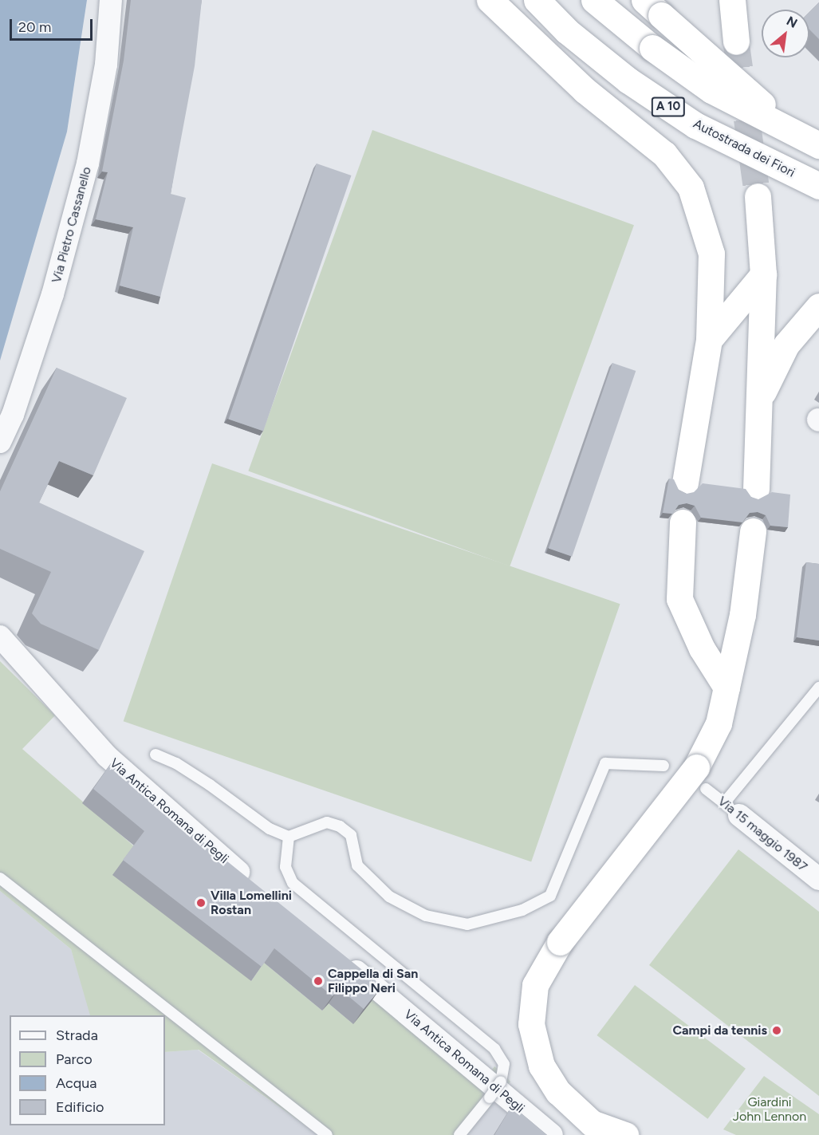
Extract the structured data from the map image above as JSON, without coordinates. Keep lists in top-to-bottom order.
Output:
{
  "streets": {
    "highway": ["A 10", "Autostrada dei Fiori"],
    "street": ["Via Pietro Cassanello", "Via Antica Romana di Pegli", "Via 15 maggio 1987"]
  },
  "parks": ["Giardini John Lennon"],
  "places": ["Villa Lomellini Rostan", "Cappella di San Filippo Neri", "Campi da tennis"],
  "legend": [
    "Strada",
    "Parco",
    "Acqua",
    "Edificio"
  ],
  "scale_bar": "20 m",
  "north": "top right"
}
